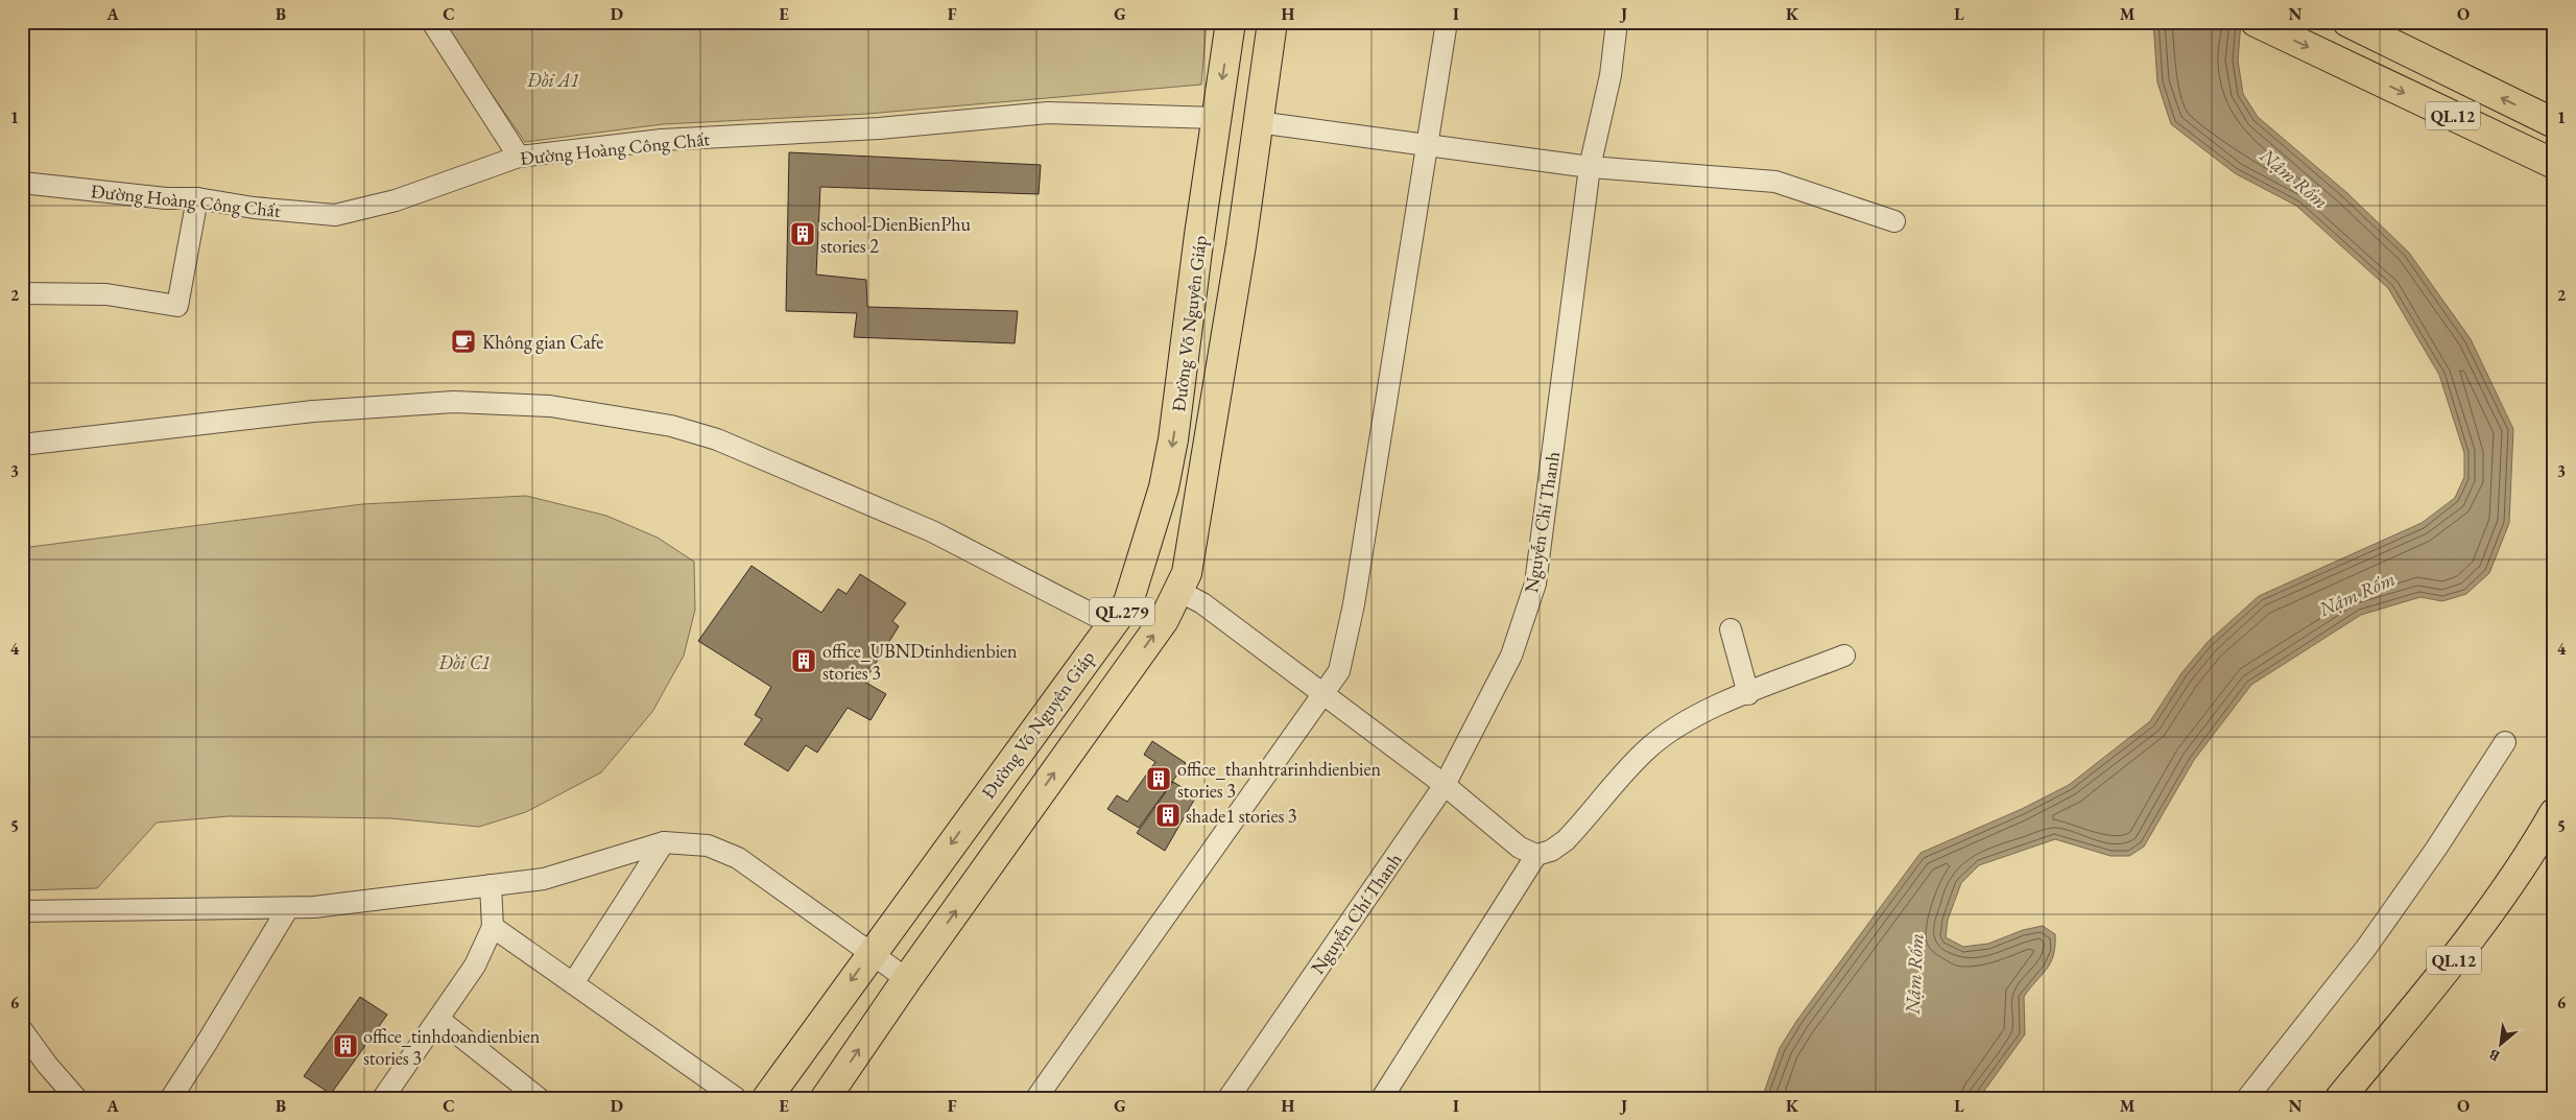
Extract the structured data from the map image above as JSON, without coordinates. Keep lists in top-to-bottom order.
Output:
{
  "streets": {
    "highway": ["QL.12", "Đường Võ Nguyên Giáp", "QL.279"],
    "street": ["Đường Hoàng Công Chất", "Nguyễn Chí Thanh"]
  },
  "crossings": [
    ["Đường Hoàng Công Chất", "Đường Võ Nguyên Giáp"]
  ],
  "water": ["Nậm Rốm"],
  "parks": ["Đồi A1", "Đồi C1"],
  "places": {
    "building": [
      "school-DienBienPhu stories 2",
      "office_UBNDtinhdienbien stories 3",
      "office_thanhtrarinhdienbien stories 3",
      "shade1 stories 3",
      "office_tinhdoandienbien stories 3"
    ],
    "cafe": ["Không gian Cafe"]
  },
  "north": "bottom left",
  "grid": {
    "columns": [
      "A",
      "B",
      "C",
      "D",
      "E",
      "F",
      "G",
      "H",
      "I",
      "J",
      "K",
      "L",
      "M",
      "N",
      "O"
    ],
    "rows": [
      "1",
      "2",
      "3",
      "4",
      "5",
      "6"
    ]
  }
}
